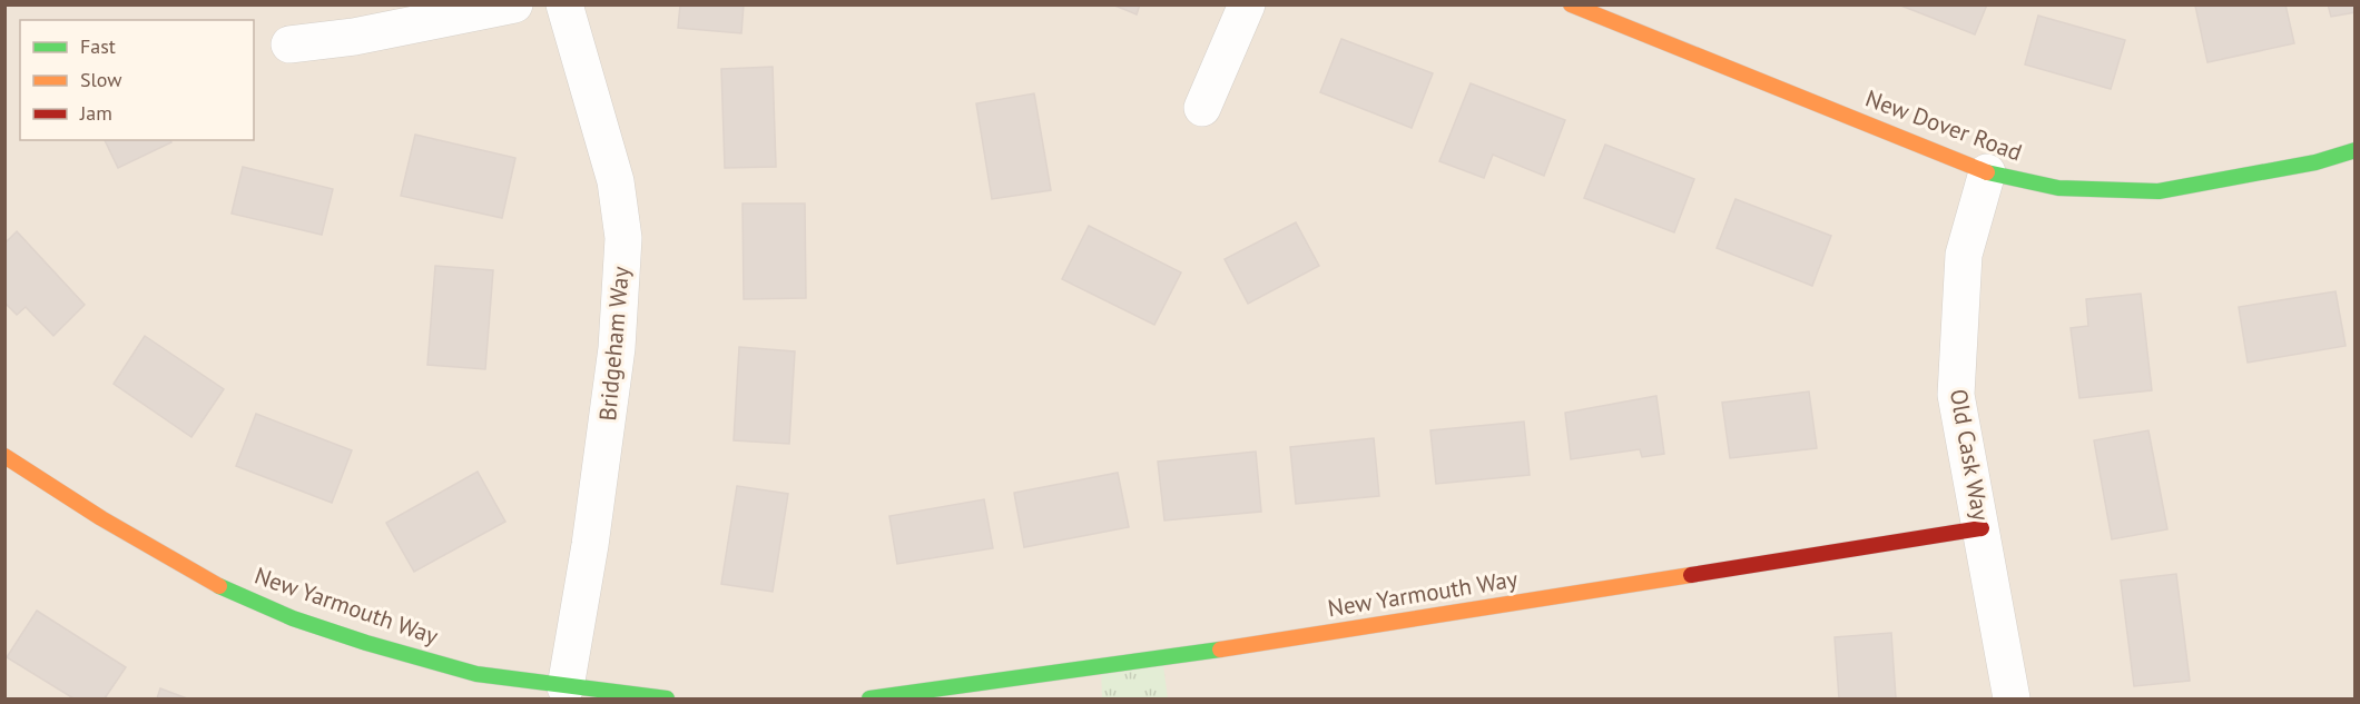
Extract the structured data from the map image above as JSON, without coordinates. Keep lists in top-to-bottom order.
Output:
{
  "streets": {
    "street": [
      "New Dover Road",
      "Bridgeham Way",
      "Old Cask Way",
      "New Yarmouth Way"
    ]
  },
  "crossings": [
    ["New Dover Road", "Old Cask Way"],
    ["Bridgeham Way", "New Yarmouth Way"],
    ["Old Cask Way", "New Yarmouth Way"]
  ],
  "legend": ["Fast", "Slow", "Jam"]
}
